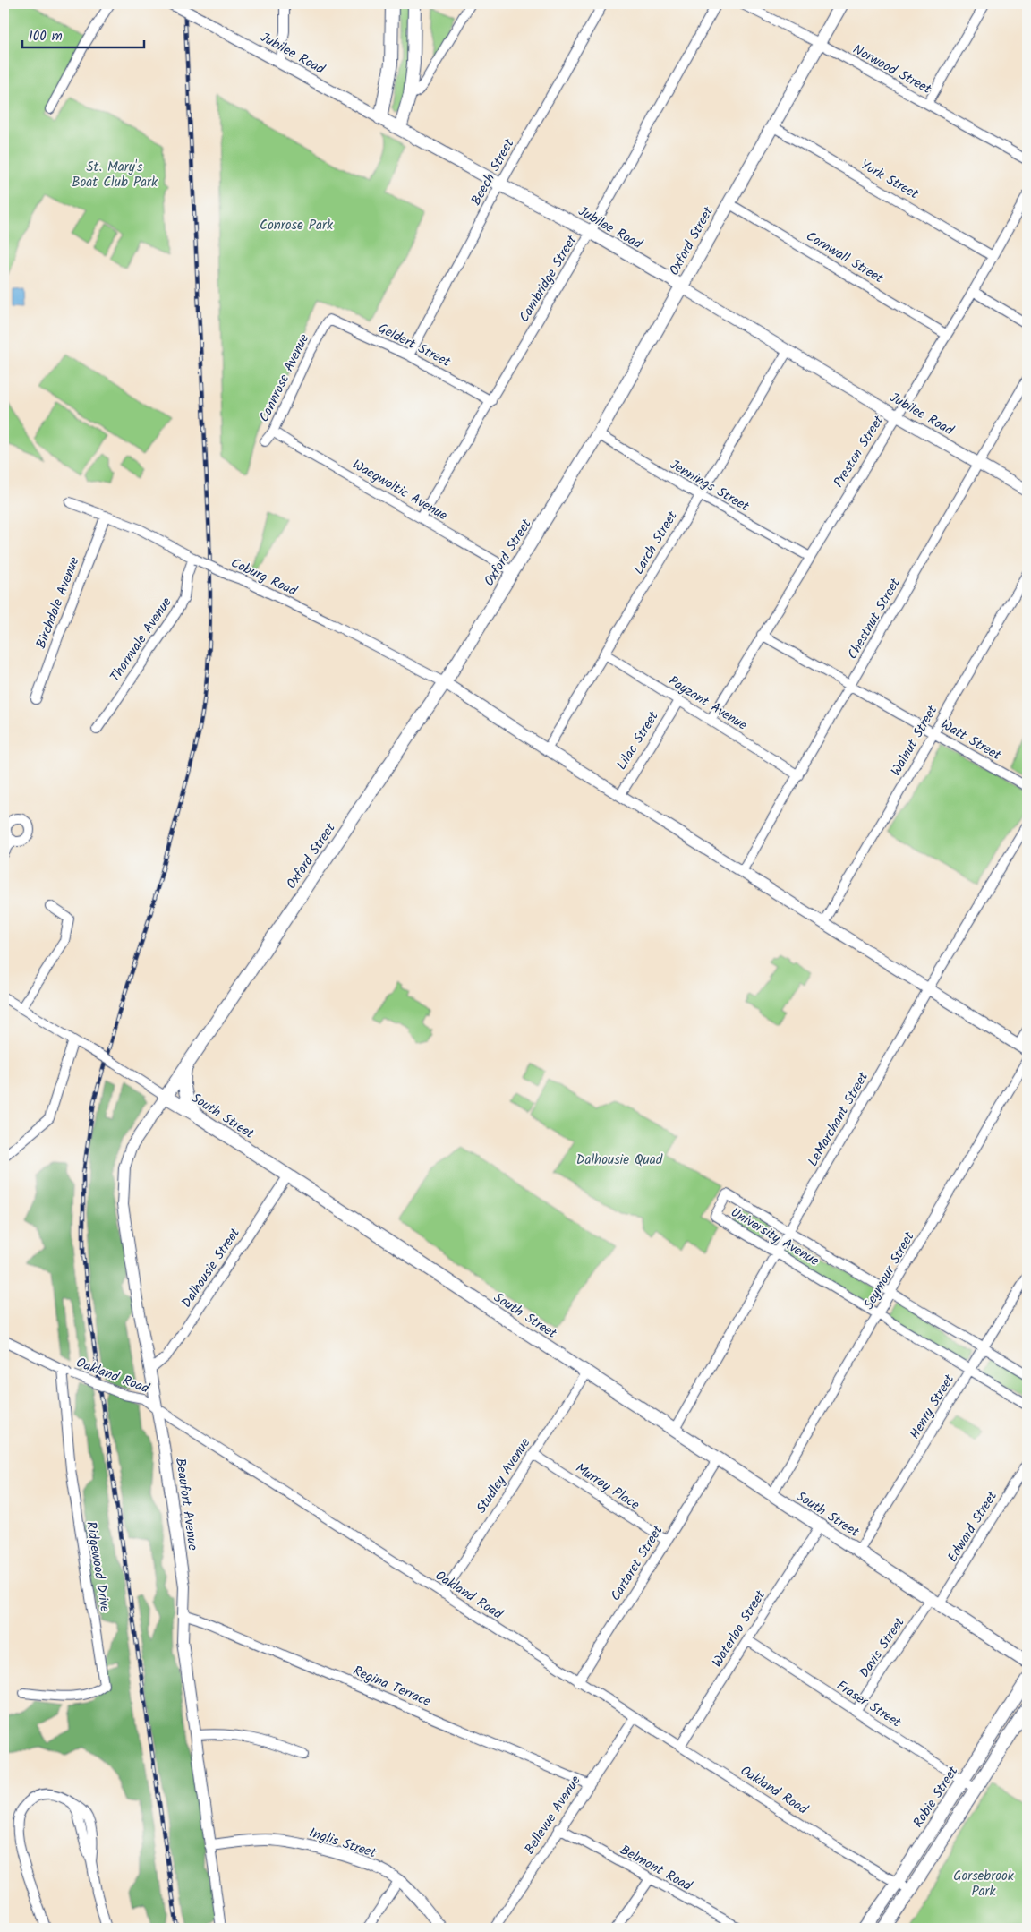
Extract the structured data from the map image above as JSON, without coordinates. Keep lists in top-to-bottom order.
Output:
{
  "streets": {
    "main road": [
      "Jubilee Road",
      "Oxford Street",
      "South Street",
      "Robie Street"
    ],
    "street": [
      "Norwood Street",
      "Beech Street",
      "York Street",
      "Cornwall Street",
      "Cambridge Street",
      "Geldert Street",
      "Connrose Avenue",
      "Preston Street",
      "Jennings Street",
      "Waegwoltic Avenue",
      "Larch Street",
      "Coburg Road",
      "Birchdale Avenue",
      "Chestnut Street",
      "Thornvale Avenue",
      "Payzant Avenue",
      "Watt Street",
      "Lilac Street",
      "Walnut Street",
      "LeMarchant Street",
      "University Avenue",
      "Dalhousie Street",
      "Seymour Street",
      "Oakland Road",
      "Henry Street",
      "Studley Avenue",
      "Murray Place",
      "Beaufort Avenue",
      "Edward Street",
      "Cartaret Street",
      "Ridgewood Drive",
      "Waterloo Street",
      "Davis Street",
      "Regina Terrace",
      "Fraser Street",
      "Bellevue Avenue",
      "Inglis Street",
      "Belmont Road"
    ]
  },
  "crossings": [
    ["Jubilee Road", "Beech Street"],
    ["Jubilee Road", "Oxford Street"],
    ["Jubilee Road", "Cambridge Street"],
    ["Jubilee Road", "Preston Street"],
    ["Jubilee Road", "Larch Street"],
    ["Jubilee Road", "Chestnut Street"],
    ["Norwood Street", "Oxford Street"],
    ["Beech Street", "Geldert Street"],
    ["York Street", "Oxford Street"],
    ["York Street", "Preston Street"],
    ["Oxford Street", "Cornwall Street"],
    ["Oxford Street", "Jennings Street"],
    ["Oxford Street", "Waegwoltic Avenue"],
    ["Oxford Street", "Coburg Road"],
    ["Oxford Street", "South Street"],
    ["Oxford Street", "Beaufort Avenue"],
    ["Cornwall Street", "Preston Street"],
    ["Cambridge Street", "Geldert Street"],
    ["Cambridge Street", "Waegwoltic Avenue"],
    ["Geldert Street", "Connrose Avenue"],
    ["Connrose Avenue", "Waegwoltic Avenue"],
    ["Preston Street", "Jennings Street"],
    ["Preston Street", "Payzant Avenue"],
    ["Preston Street", "Watt Street"],
    ["Jennings Street", "Larch Street"],
    ["Larch Street", "Payzant Avenue"],
    ["Coburg Road", "Birchdale Avenue"],
    ["Coburg Road", "Thornvale Avenue"],
    ["Chestnut Street", "Payzant Avenue"],
    ["Chestnut Street", "Watt Street"],
    ["Payzant Avenue", "Lilac Street"],
    ["Watt Street", "Walnut Street"],
    ["South Street", "LeMarchant Street"],
    ["South Street", "Dalhousie Street"],
    ["South Street", "Seymour Street"],
    ["South Street", "Henry Street"],
    ["South Street", "Studley Avenue"],
    ["South Street", "Beaufort Avenue"],
    ["South Street", "Edward Street"],
    ["South Street", "Cartaret Street"],
    ["South Street", "Waterloo Street"],
    ["South Street", "Davis Street"],
    ["LeMarchant Street", "University Avenue"],
    ["University Avenue", "Seymour Street"],
    ["University Avenue", "Henry Street"],
    ["Dalhousie Street", "Beaufort Avenue"],
    ["Oakland Road", "Studley Avenue"],
    ["Oakland Road", "Beaufort Avenue"],
    ["Oakland Road", "Cartaret Street"],
    ["Oakland Road", "Ridgewood Drive"],
    ["Oakland Road", "Waterloo Street"],
    ["Oakland Road", "Robie Street"],
    ["Oakland Road", "Bellevue Avenue"],
    ["Studley Avenue", "Murray Place"],
    ["Murray Place", "Cartaret Street"],
    ["Beaufort Avenue", "Regina Terrace"],
    ["Beaufort Avenue", "Inglis Street"],
    ["Edward Street", "Davis Street"],
    ["Waterloo Street", "Fraser Street"],
    ["Davis Street", "Fraser Street"],
    ["Regina Terrace", "Bellevue Avenue"],
    ["Fraser Street", "Robie Street"],
    ["Bellevue Avenue", "Belmont Road"]
  ],
  "parks": [
    "St. Mary's Boat Club Park",
    "Conrose Park",
    "Dalhousie Quad",
    "Gorsebrook Park"
  ],
  "scale_bar": "100 m"
}
